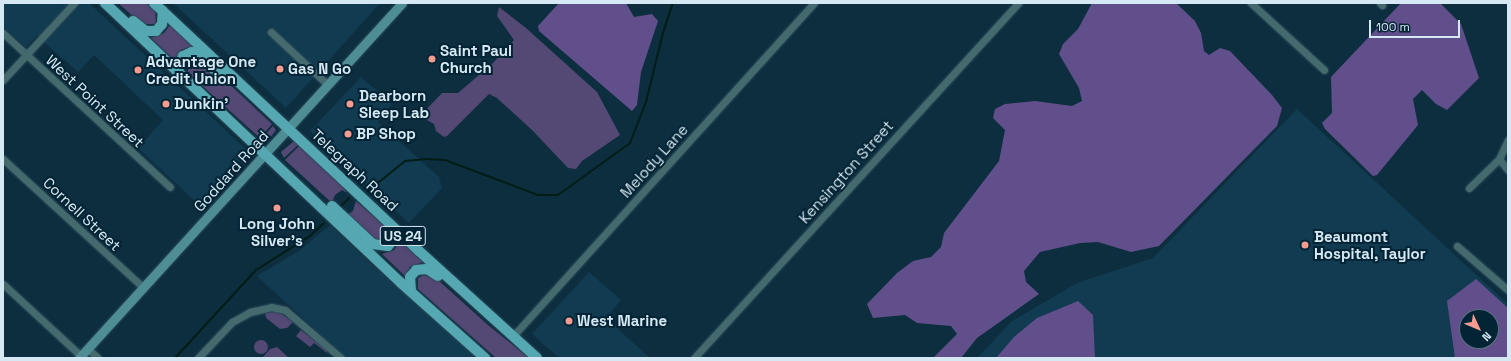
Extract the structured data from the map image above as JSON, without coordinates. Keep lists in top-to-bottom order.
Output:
{
  "streets": {
    "main road": ["Telegraph Road", "Goddard Road", "US 24"],
    "street": [
      "West Point Street",
      "Melody Lane",
      "Kensington Street",
      "Cornell Street"
    ]
  },
  "crossings": [
    ["Melody Lane", "Telegraph Road"],
    ["Telegraph Road", "Goddard Road"],
    ["Goddard Road", "Cornell Street"],
    ["Goddard Road", "US 24"]
  ],
  "places": [
    "Saint Paul Church",
    "Gas N Go",
    "Advantage One Credit Union",
    "Dunkin'",
    "Dearborn Sleep Lab",
    "BP Shop",
    "Long John Silver's",
    "Beaumont Hospital, Taylor",
    "West Marine"
  ],
  "scale_bar": "100 m",
  "north": "bottom right"
}
